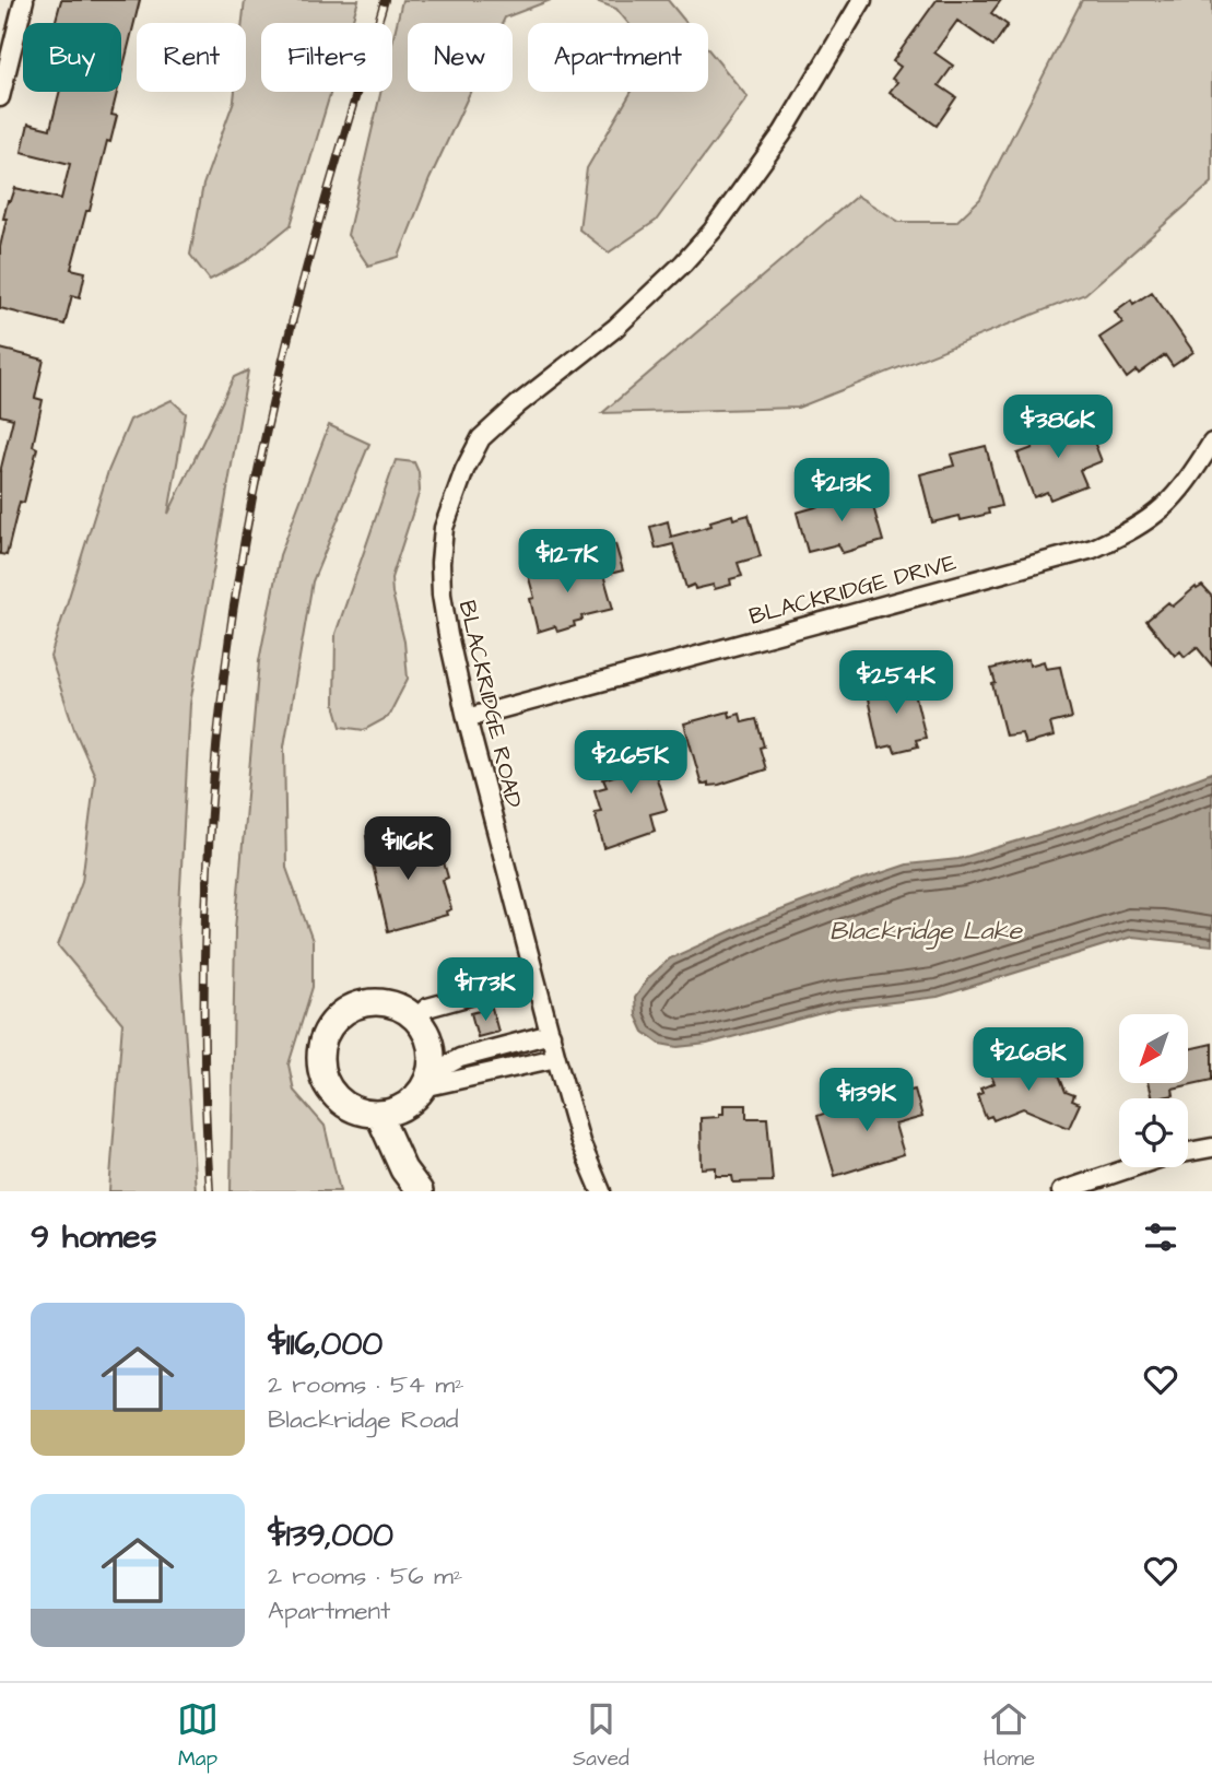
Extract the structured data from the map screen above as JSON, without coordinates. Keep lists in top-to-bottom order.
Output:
{
  "streets": {
    "street": ["BLACKRIDGE DRIVE", "BLACKRIDGE ROAD"]
  },
  "crossings": [
    ["BLACKRIDGE DRIVE", "BLACKRIDGE ROAD"]
  ],
  "water": ["Blackridge Lake"],
  "north": "bottom left",
  "page": {
    "chip": [
      "Buy",
      "Rent",
      "Filters",
      "New",
      "Apartment"
    ],
    "price": [
      "$386K",
      "$213K",
      "$127K",
      "$254K",
      "$265K",
      "$116K",
      "$173K",
      "$268K",
      "$139K"
    ],
    "heading": "9 homes",
    "list": [
      {
        "name": "$116,000",
        "note": "2 rooms · 54 m² · Blackridge Road"
      },
      {
        "name": "$139,000",
        "note": "2 rooms · 56 m² · Apartment"
      }
    ],
    "tabs": ["Map", "Saved", "Home"]
  }
}
